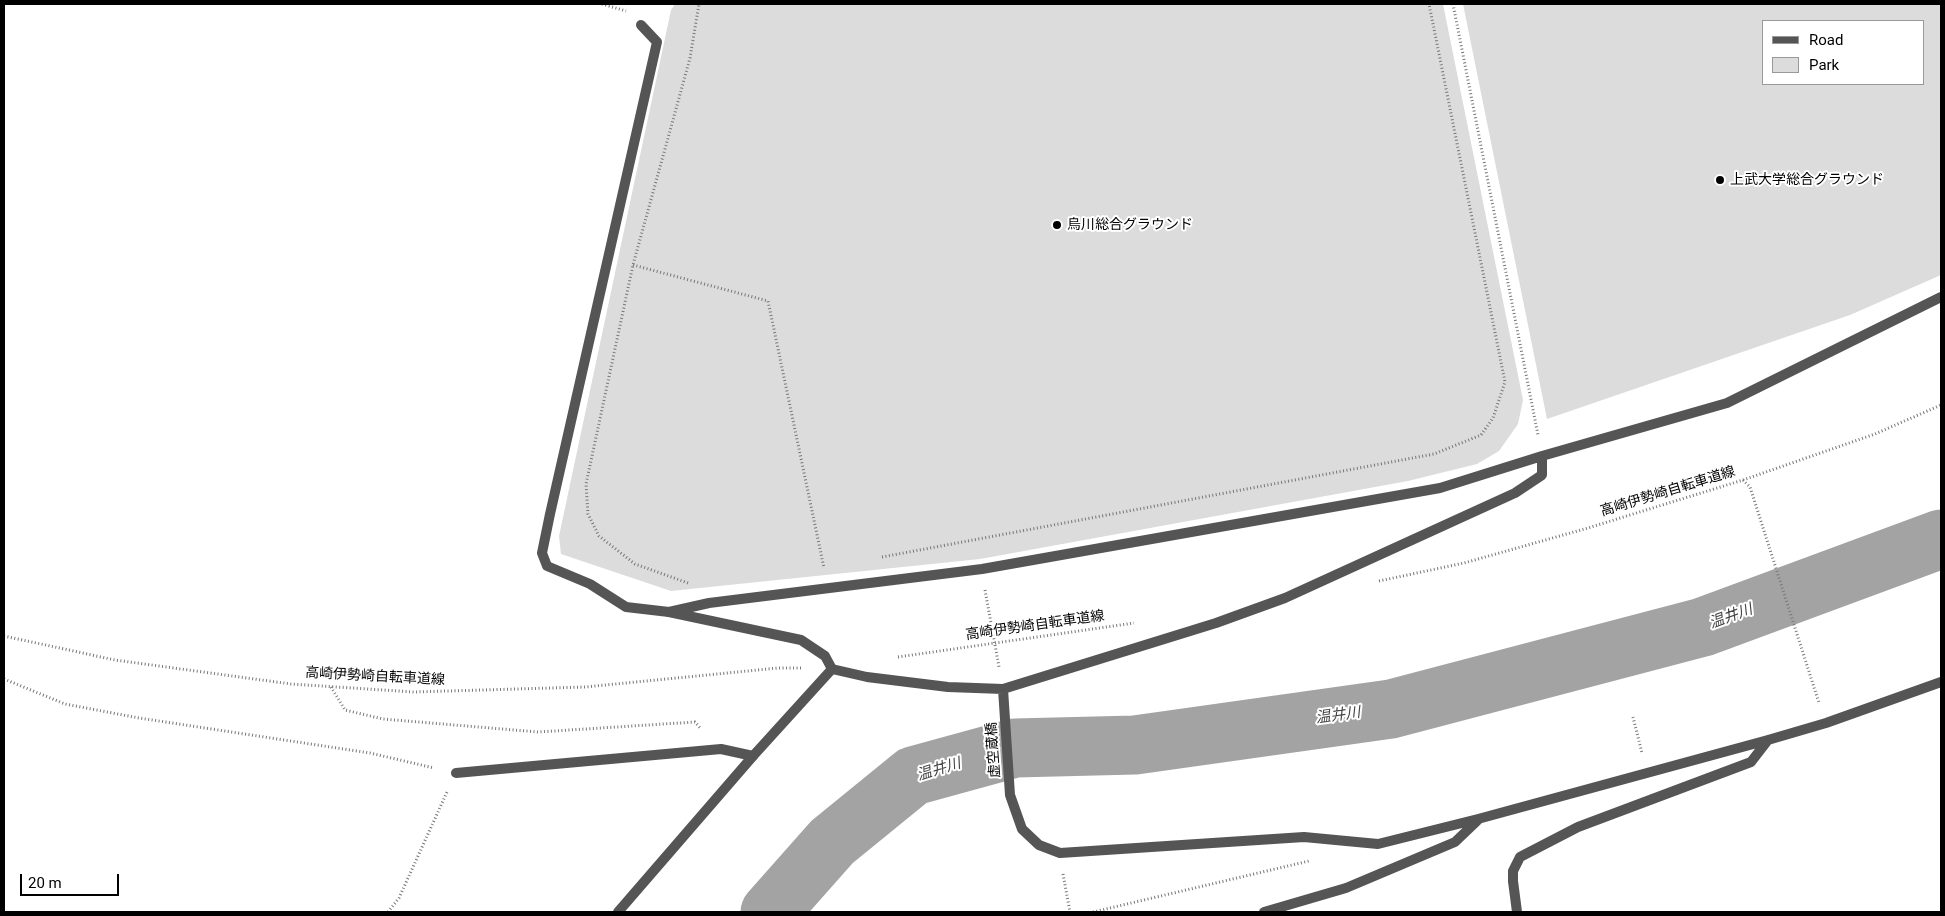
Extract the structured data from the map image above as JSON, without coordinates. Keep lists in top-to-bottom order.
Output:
{
  "streets": {
    "street": ["虚空蔵橋"],
    "path": ["高崎伊勢崎自転車道線"]
  },
  "water": ["温井川"],
  "places": ["上武大学総合グラウンド", "烏川総合グラウンド"],
  "legend": ["Road", "Park"],
  "scale_bar": "20 m"
}
